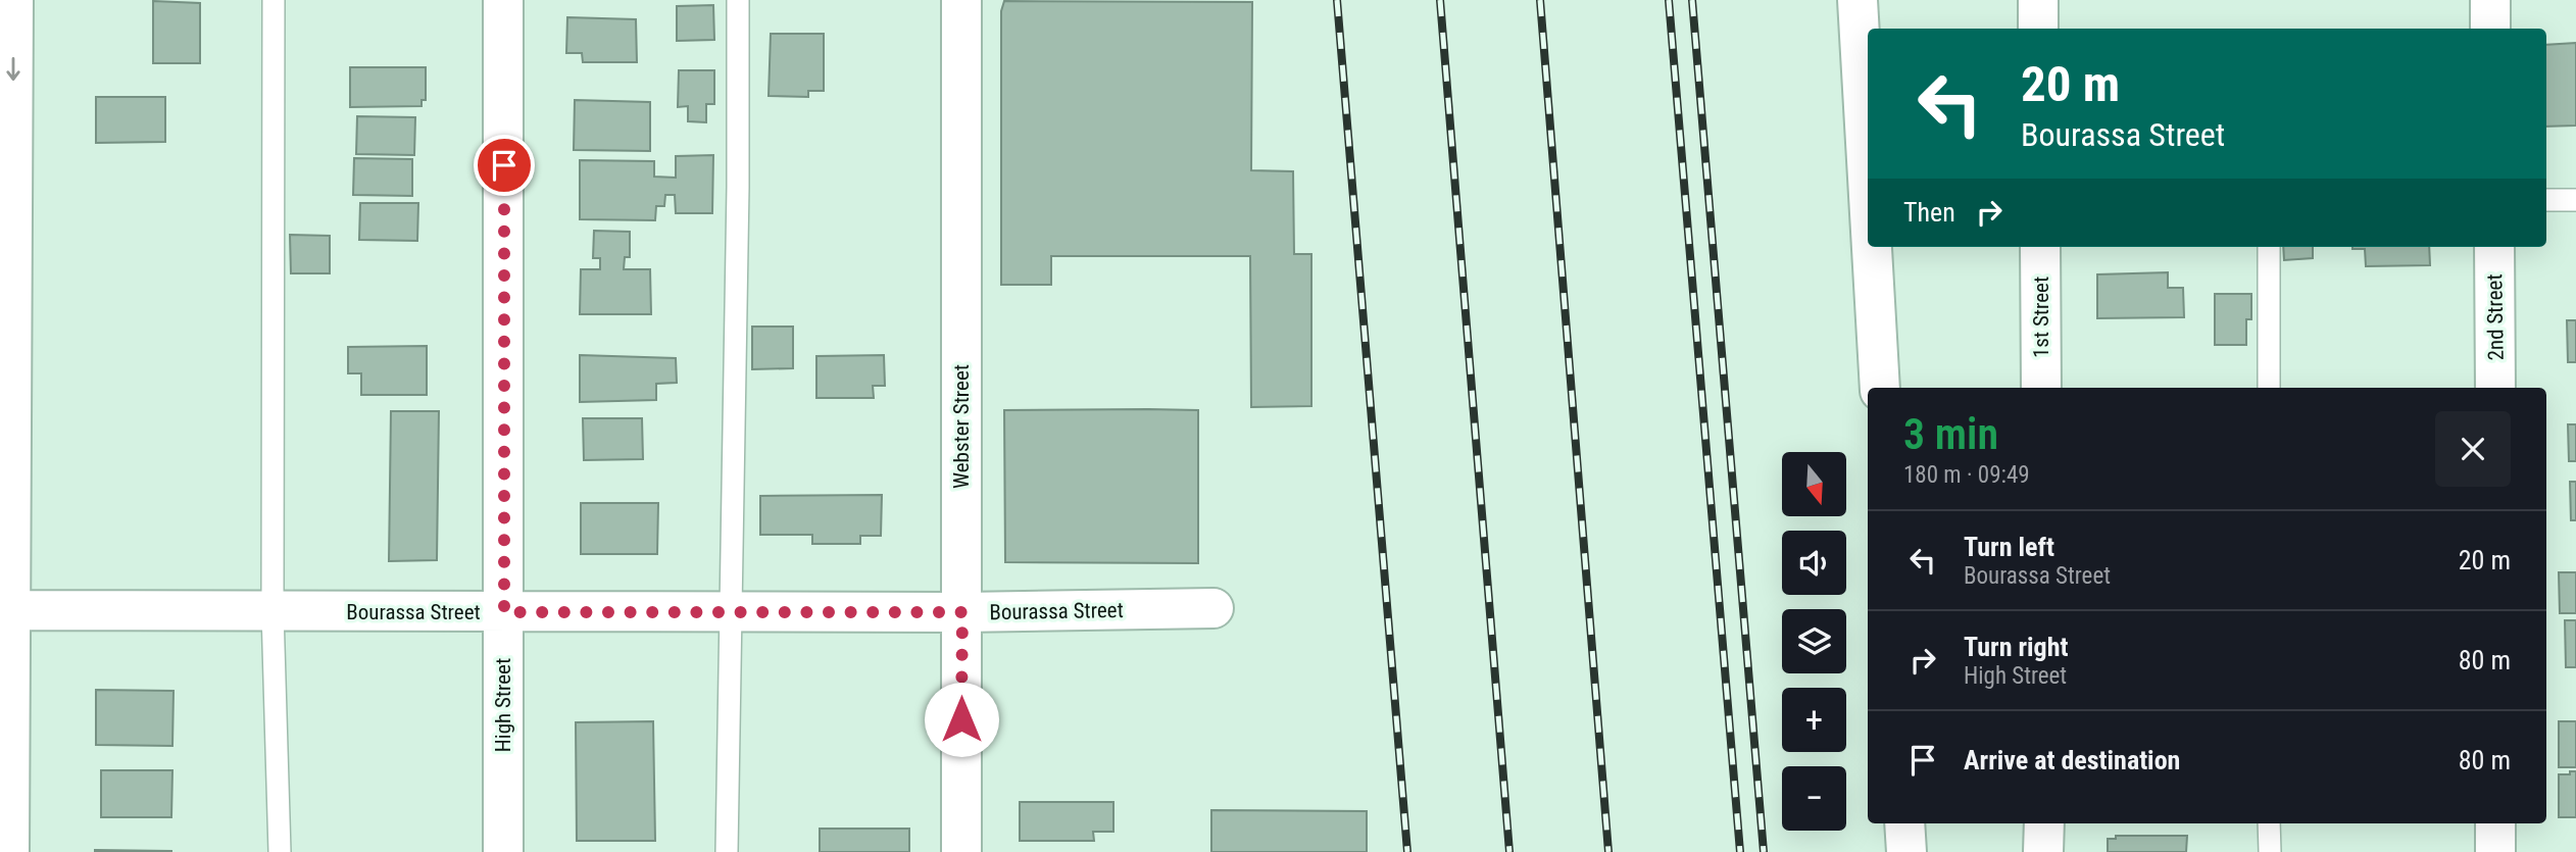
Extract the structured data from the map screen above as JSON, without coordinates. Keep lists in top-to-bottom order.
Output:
{
  "streets": {
    "street": [
      "1st Street",
      "2nd Street",
      "Webster Street",
      "Bourassa Street",
      "High Street"
    ]
  },
  "crossings": [
    ["Webster Street", "Bourassa Street"],
    ["Bourassa Street", "High Street"]
  ],
  "north": "bottom",
  "page": {
    "turn": ["20 m", "Bourassa Street"],
    "then": "Then",
    "heading": ["3 min", "180 m · 09:49"],
    "map_buttons": ["+", "−"],
    "list": [
      {
        "name": "Turn left",
        "note": "Bourassa Street",
        "value": "20 m"
      },
      {
        "name": "Turn right",
        "note": "High Street",
        "value": "80 m"
      },
      {
        "name": "Arrive at destination",
        "value": "80 m"
      }
    ]
  }
}
